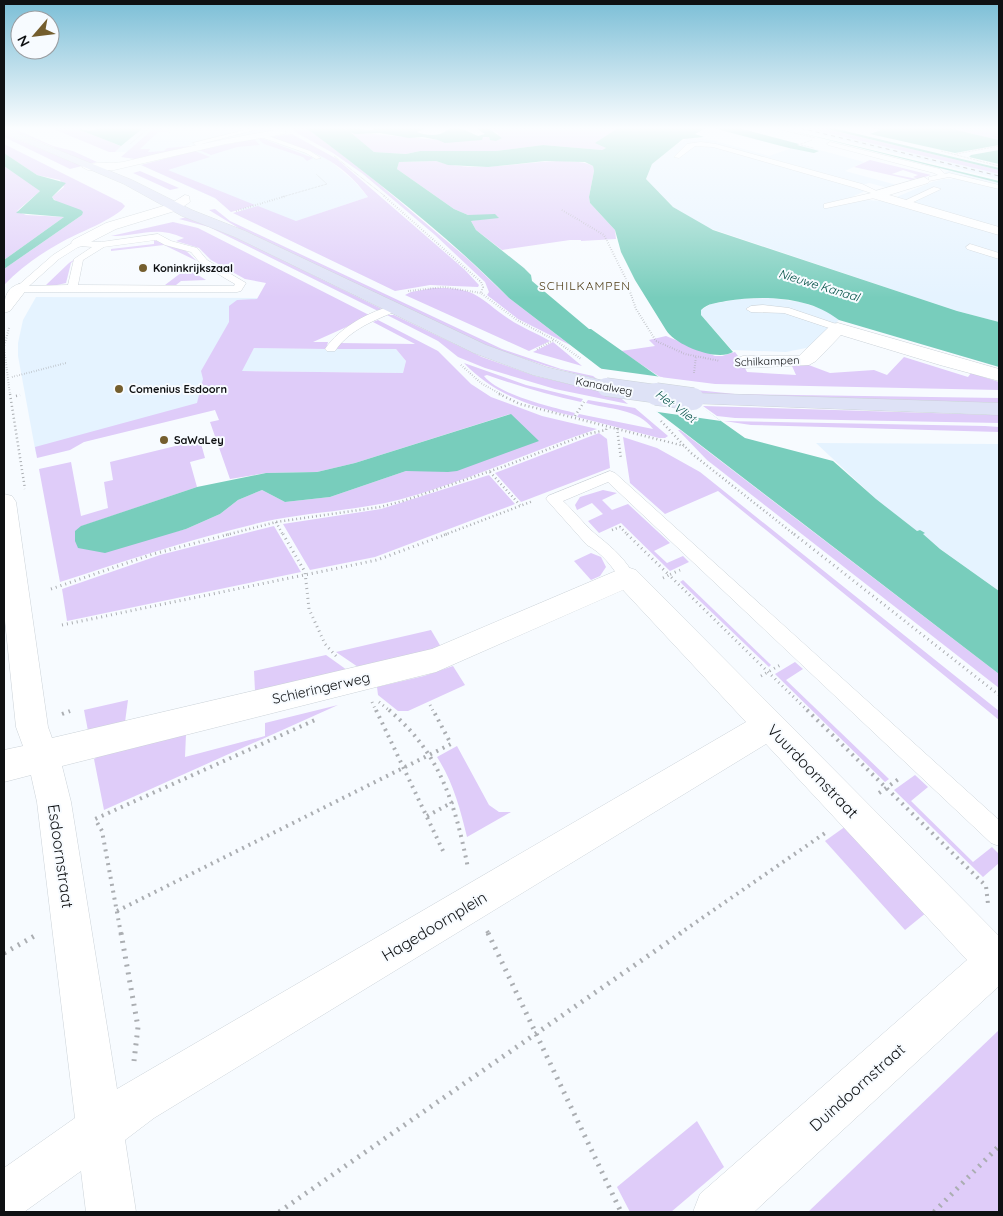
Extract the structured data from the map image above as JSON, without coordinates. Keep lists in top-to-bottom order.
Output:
{
  "streets": {
    "main road": ["Kanaalweg"],
    "street": [
      "Schilkampen",
      "Schieringerweg",
      "Vuurdoornstraat",
      "Esdoornstraat",
      "Hagedoornplein",
      "Duindoornstraat"
    ]
  },
  "crossings": [
    ["Schieringerweg", "Vuurdoornstraat"],
    ["Schieringerweg", "Esdoornstraat"],
    ["Vuurdoornstraat", "Hagedoornplein"],
    ["Vuurdoornstraat", "Duindoornstraat"],
    ["Esdoornstraat", "Hagedoornplein"]
  ],
  "districts": ["SCHILKAMPEN"],
  "water": ["Nieuwe Kanaal", "Het Vliet"],
  "places": ["Koninkrijkszaal", "Comenius Esdoorn", "SaWaLey"],
  "north": "bottom left"
}
